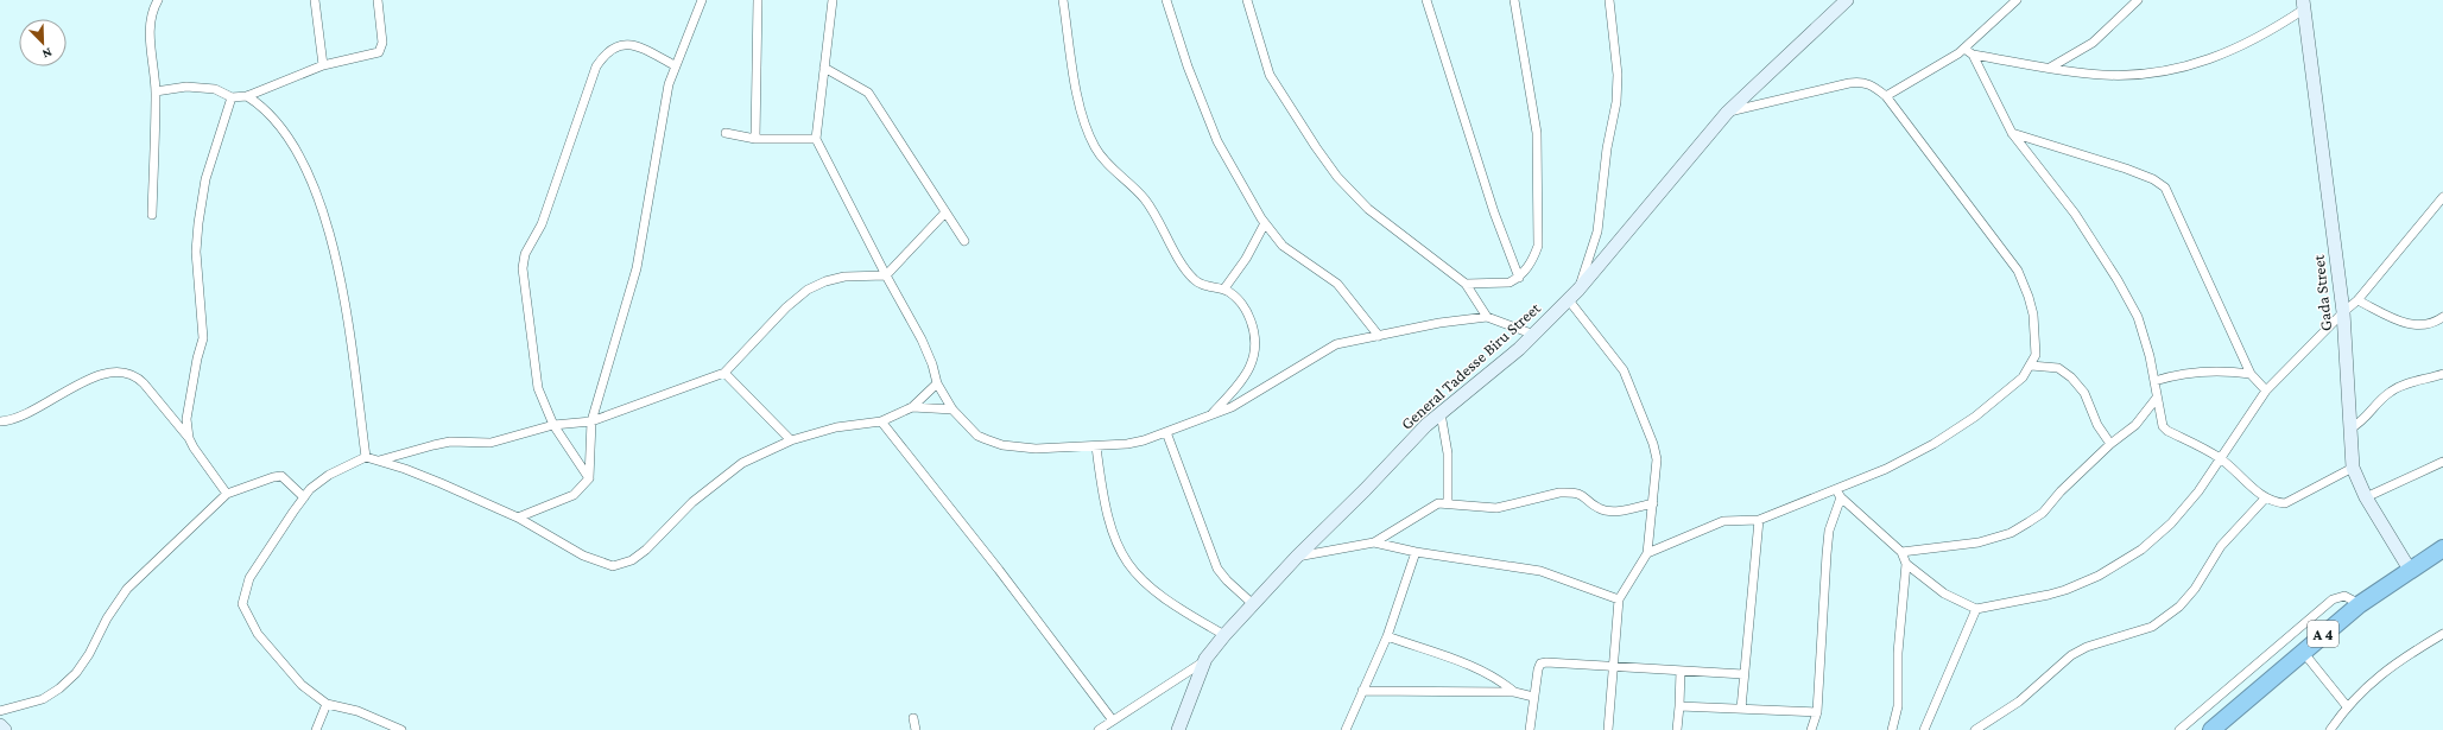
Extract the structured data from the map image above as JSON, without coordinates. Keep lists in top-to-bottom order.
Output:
{
  "streets": {
    "highway": ["A 4"],
    "street": ["Gada Street", "General Tadesse Biru Street"]
  },
  "crossings": [
    ["Gada Street", "A 4"]
  ],
  "north": "bottom right"
}
